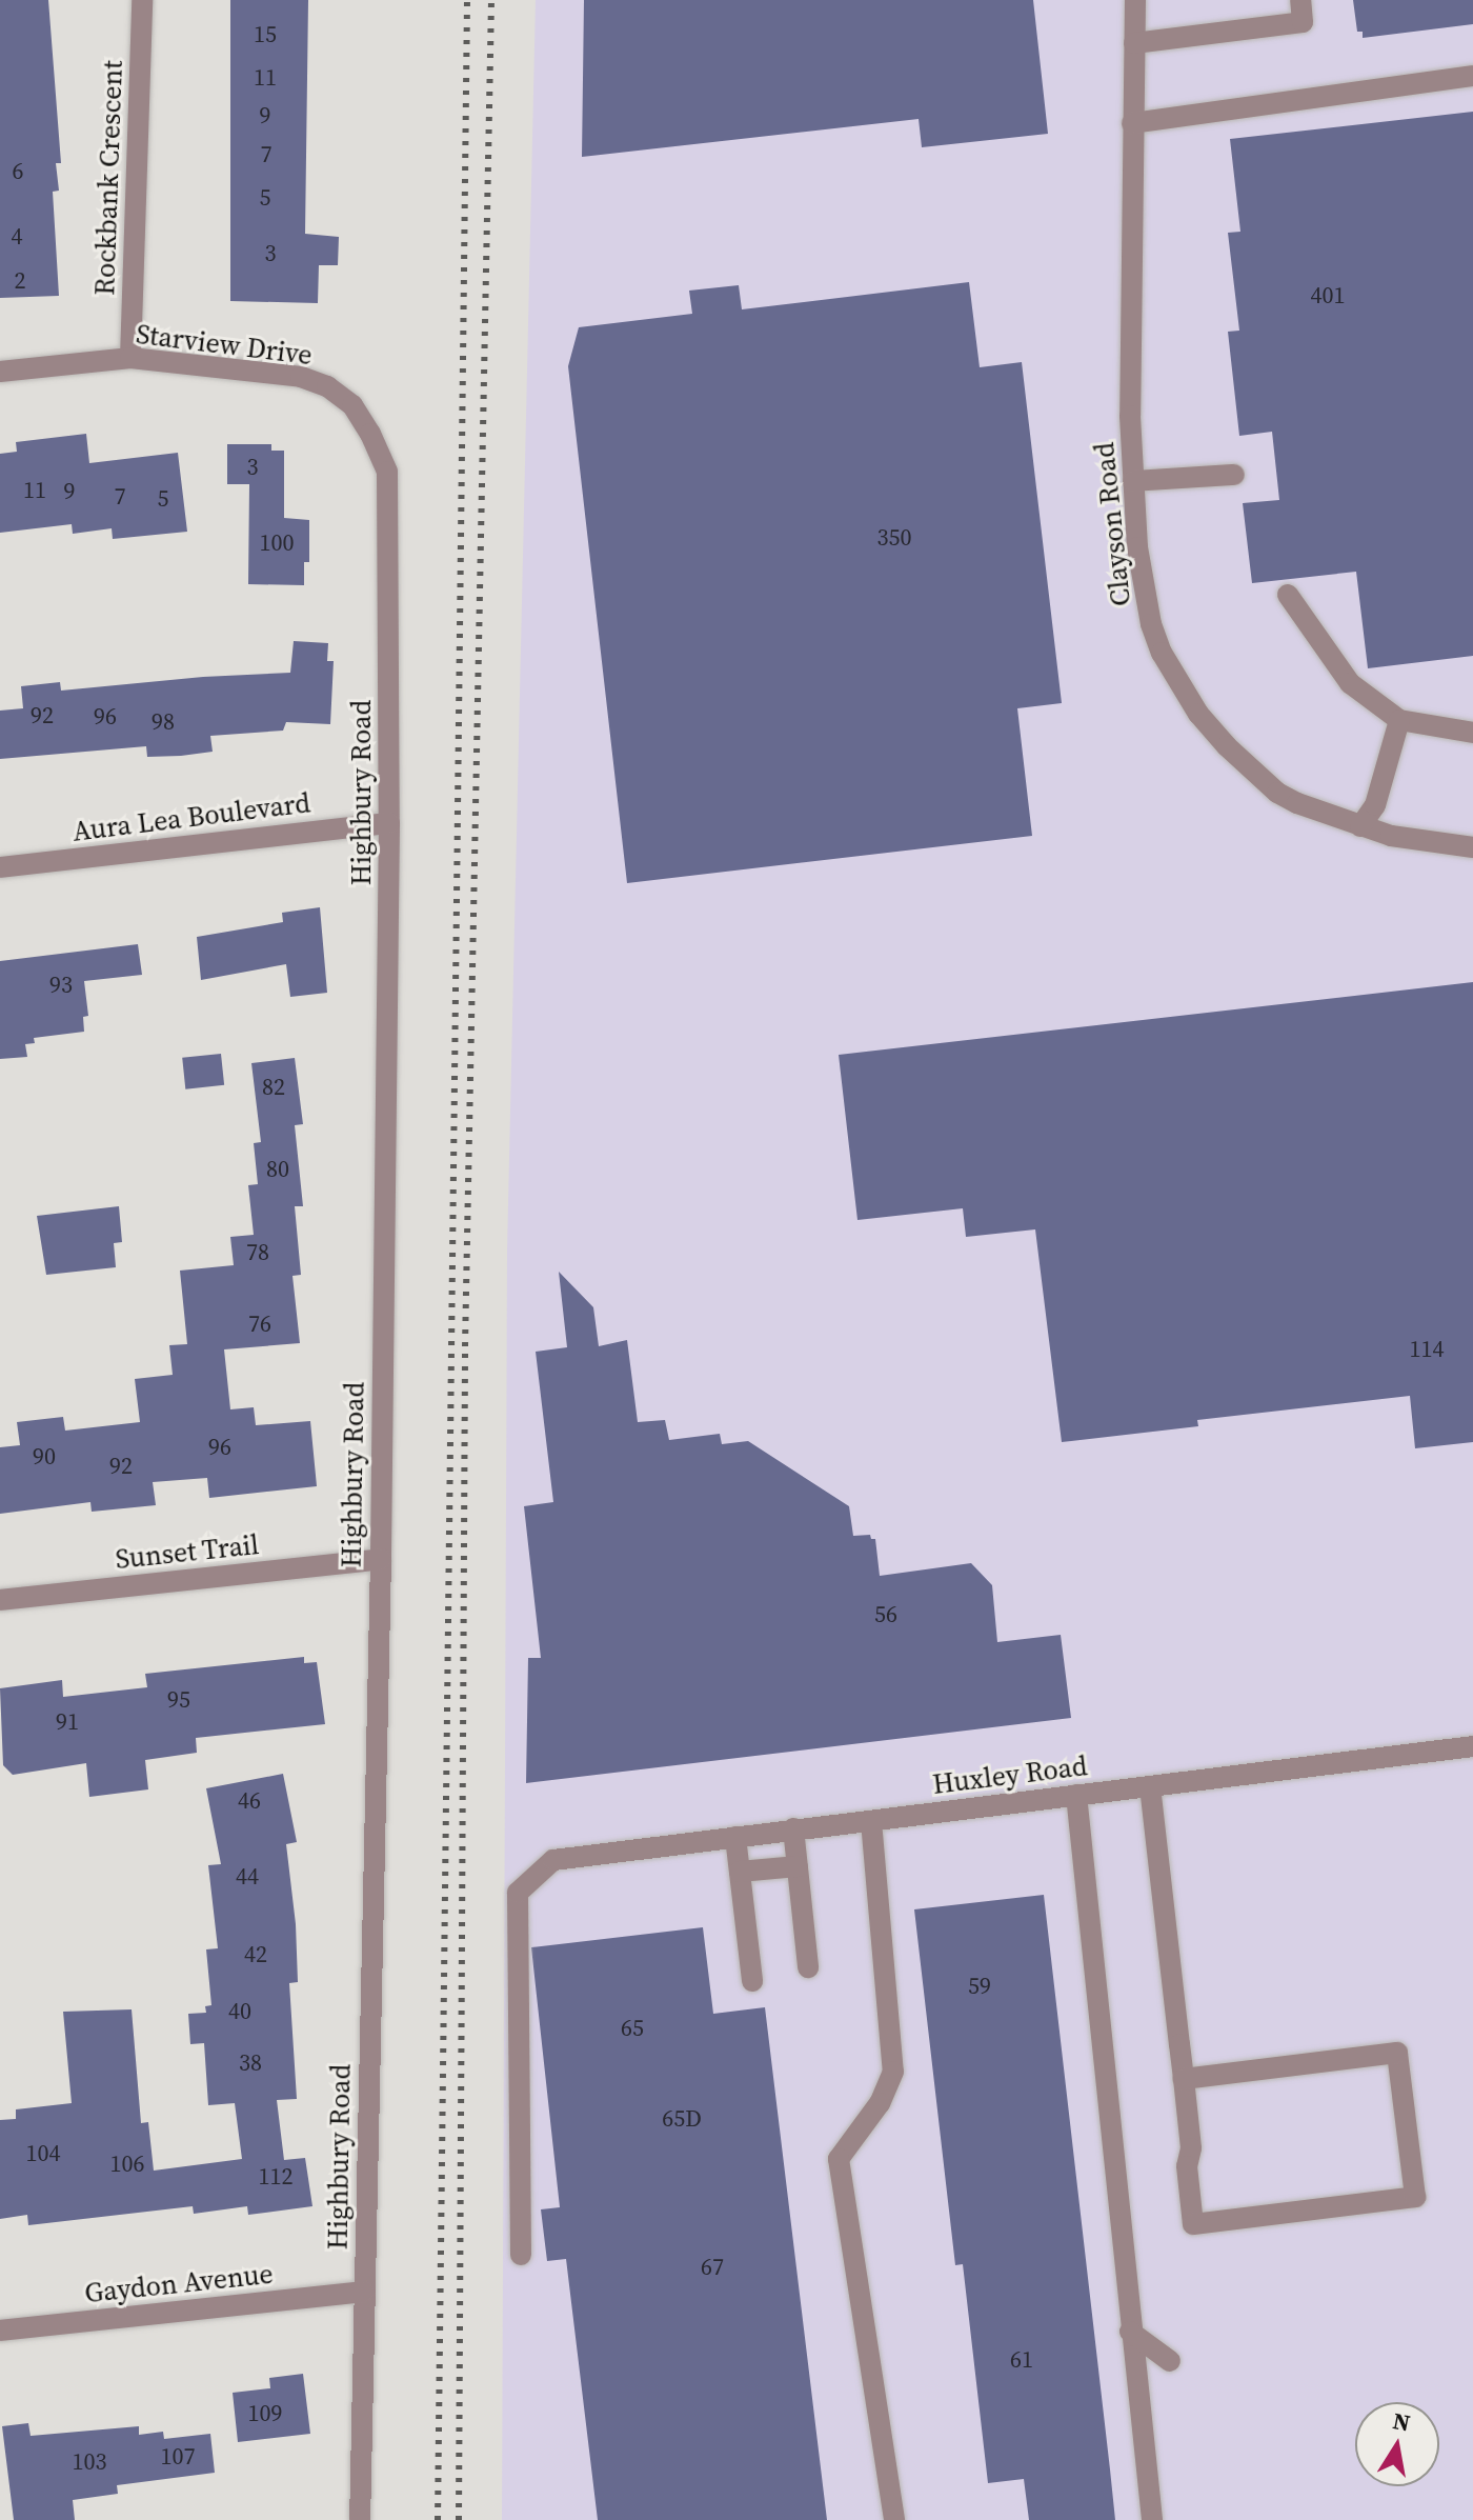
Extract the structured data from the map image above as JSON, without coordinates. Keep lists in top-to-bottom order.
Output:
{
  "streets": {
    "street": [
      "Rockbank Crescent",
      "Starview Drive",
      "Clayson Road",
      "Highbury Road",
      "Aura Lea Boulevard",
      "Sunset Trail",
      "Huxley Road",
      "Gaydon Avenue"
    ]
  },
  "crossings": [
    ["Rockbank Crescent", "Starview Drive"],
    ["Starview Drive", "Highbury Road"],
    ["Highbury Road", "Aura Lea Boulevard"],
    ["Highbury Road", "Sunset Trail"],
    ["Highbury Road", "Gaydon Avenue"]
  ],
  "house_numbers": [
    "15",
    "11",
    "9",
    "7",
    "6",
    "5",
    "4",
    "3",
    "2",
    "401",
    "3",
    "11",
    "9",
    "7",
    "5",
    "350",
    "100",
    "92",
    "96",
    "98",
    "93",
    "82",
    "80",
    "78",
    "76",
    "114",
    "96",
    "90",
    "92",
    "56",
    "95",
    "91",
    "46",
    "44",
    "42",
    "59",
    "40",
    "65",
    "38",
    "65D",
    "104",
    "106",
    "112",
    "67",
    "61",
    "109",
    "107",
    "103"
  ],
  "north": "top"
}
